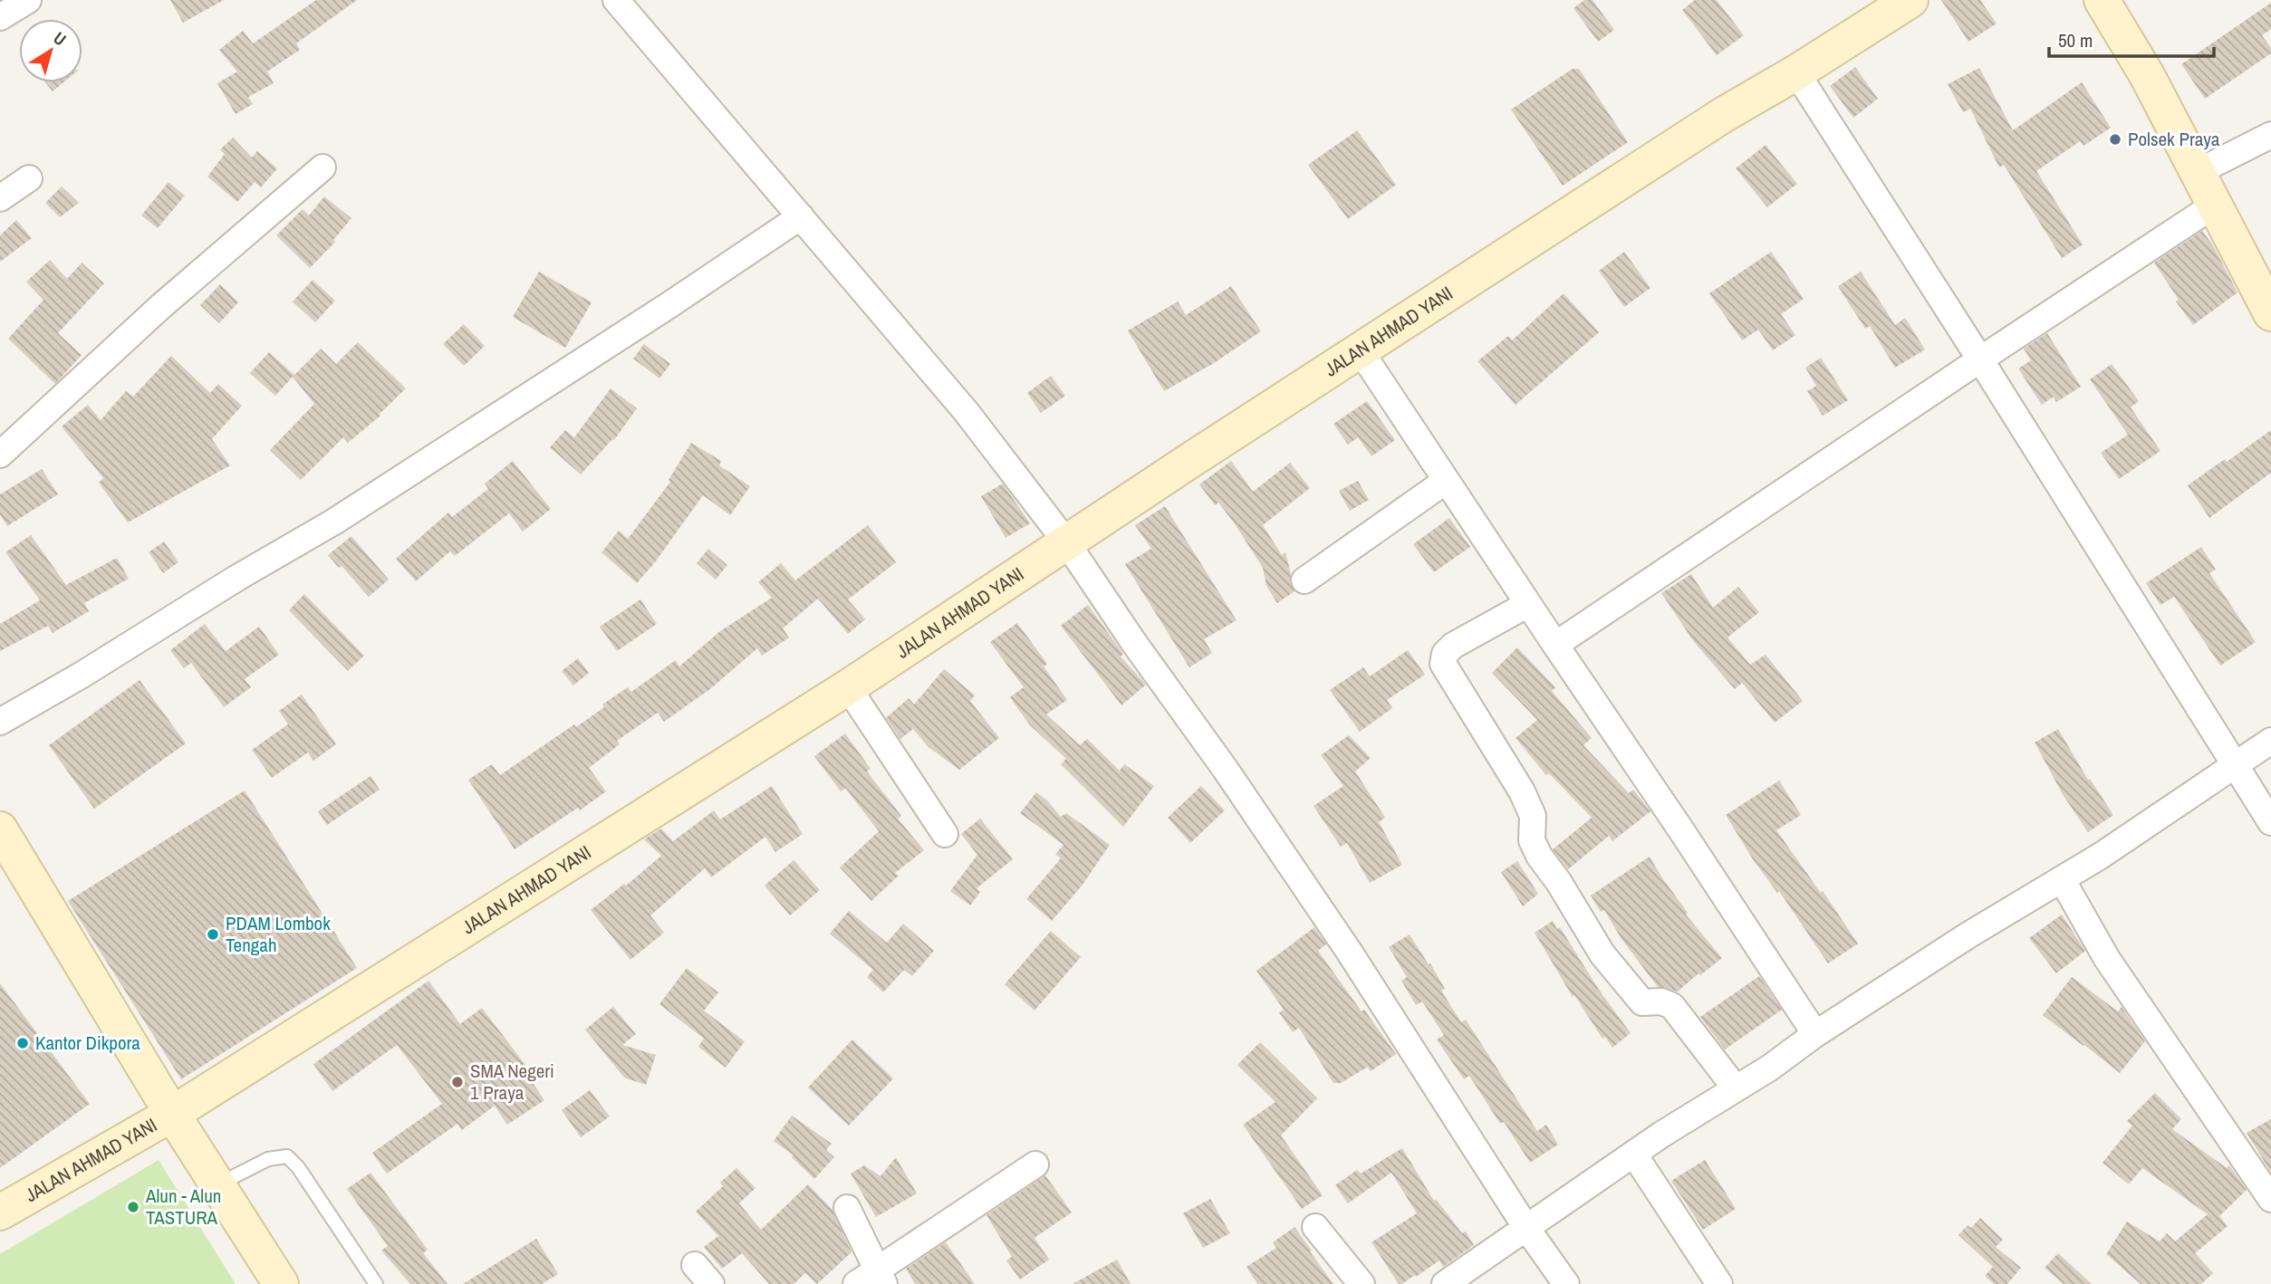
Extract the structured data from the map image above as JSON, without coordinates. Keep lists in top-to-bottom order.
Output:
{
  "streets": {
    "street": ["JALAN AHMAD YANI"]
  },
  "places": [
    "Polsek Praya",
    "PDAM Lombok Tengah",
    "Kantor Dikpora",
    "SMA Negeri 1 Praya",
    "Alun - Alun TASTURA"
  ],
  "scale_bar": "50 m",
  "north": "top right"
}
